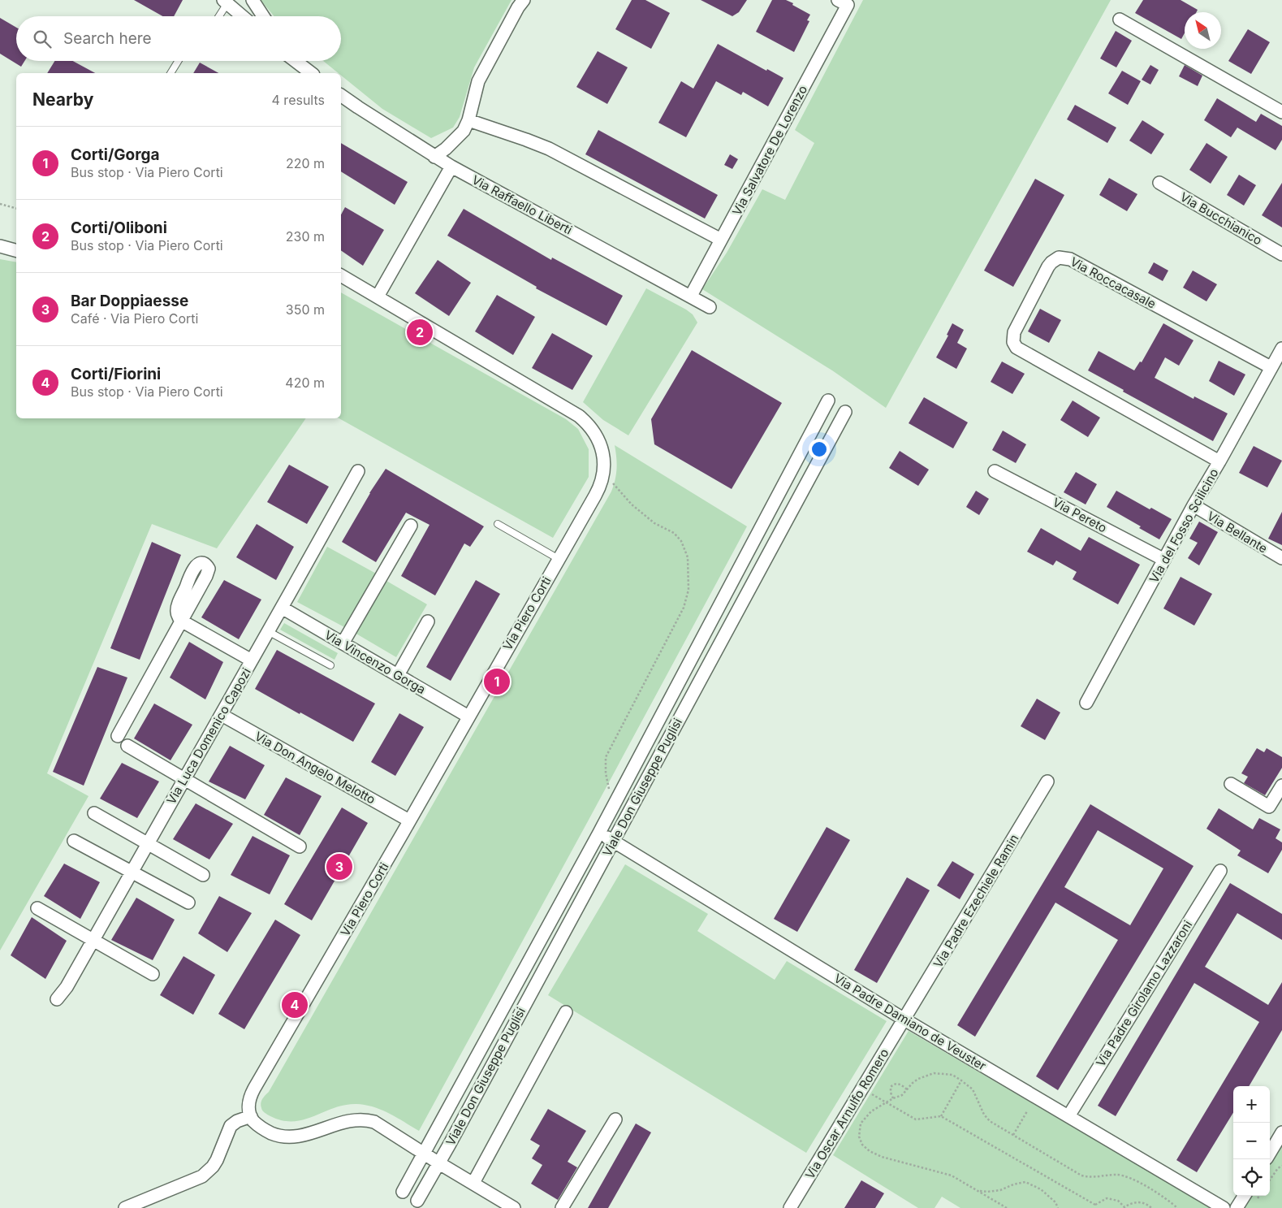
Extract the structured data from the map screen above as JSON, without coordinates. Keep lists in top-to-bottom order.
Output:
{
  "streets": {
    "street": [
      "Via Salvatore De Lorenzo",
      "Via Raffaello Liberti",
      "Via Bucchianico",
      "Via Roccacasale",
      "Via Pereto",
      "Via del Fosso Scilicino",
      "Via Bellante",
      "Via Piero Corti",
      "Via Vincenzo Gorga",
      "Via Luca Domenico Capozi",
      "Via Don Angelo Melotto",
      "Viale Don Giuseppe Puglisi",
      "Via Padre Ezechiele Ramin",
      "Via Padre Girolamo Lazzaroni",
      "Via Padre Damiano de Veuster",
      "Via Oscar Arnulfo Romero"
    ]
  },
  "crossings": [
    ["Via Salvatore De Lorenzo", "Via Raffaello Liberti"],
    ["Via Roccacasale", "Via del Fosso Scilicino"],
    ["Via Pereto", "Via del Fosso Scilicino"],
    ["Via del Fosso Scilicino", "Via Bellante"],
    ["Via Piero Corti", "Via Vincenzo Gorga"],
    ["Via Piero Corti", "Via Don Angelo Melotto"],
    ["Via Vincenzo Gorga", "Via Luca Domenico Capozi"],
    ["Via Luca Domenico Capozi", "Via Don Angelo Melotto"],
    ["Viale Don Giuseppe Puglisi", "Via Padre Damiano de Veuster"],
    ["Via Padre Ezechiele Ramin", "Via Padre Damiano de Veuster"],
    ["Via Padre Ezechiele Ramin", "Via Oscar Arnulfo Romero"],
    ["Via Padre Girolamo Lazzaroni", "Via Padre Damiano de Veuster"],
    ["Via Padre Damiano de Veuster", "Via Oscar Arnulfo Romero"]
  ],
  "north": "top left",
  "page": {
    "search": "Search here",
    "heading": ["Nearby", "4 results"],
    "list": [
      {
        "mark": "1",
        "name": "Corti/Gorga",
        "note": "Bus stop · Via Piero Corti",
        "value": "220 m"
      },
      {
        "mark": "2",
        "name": "Corti/Oliboni",
        "note": "Bus stop · Via Piero Corti",
        "value": "230 m"
      },
      {
        "mark": "3",
        "name": "Bar Doppiaesse",
        "note": "Café · Via Piero Corti",
        "value": "350 m"
      },
      {
        "mark": "4",
        "name": "Corti/Fiorini",
        "note": "Bus stop · Via Piero Corti",
        "value": "420 m"
      }
    ],
    "pins": [
      "2",
      "1",
      "3",
      "4"
    ],
    "map_buttons": ["+", "−"]
  }
}
